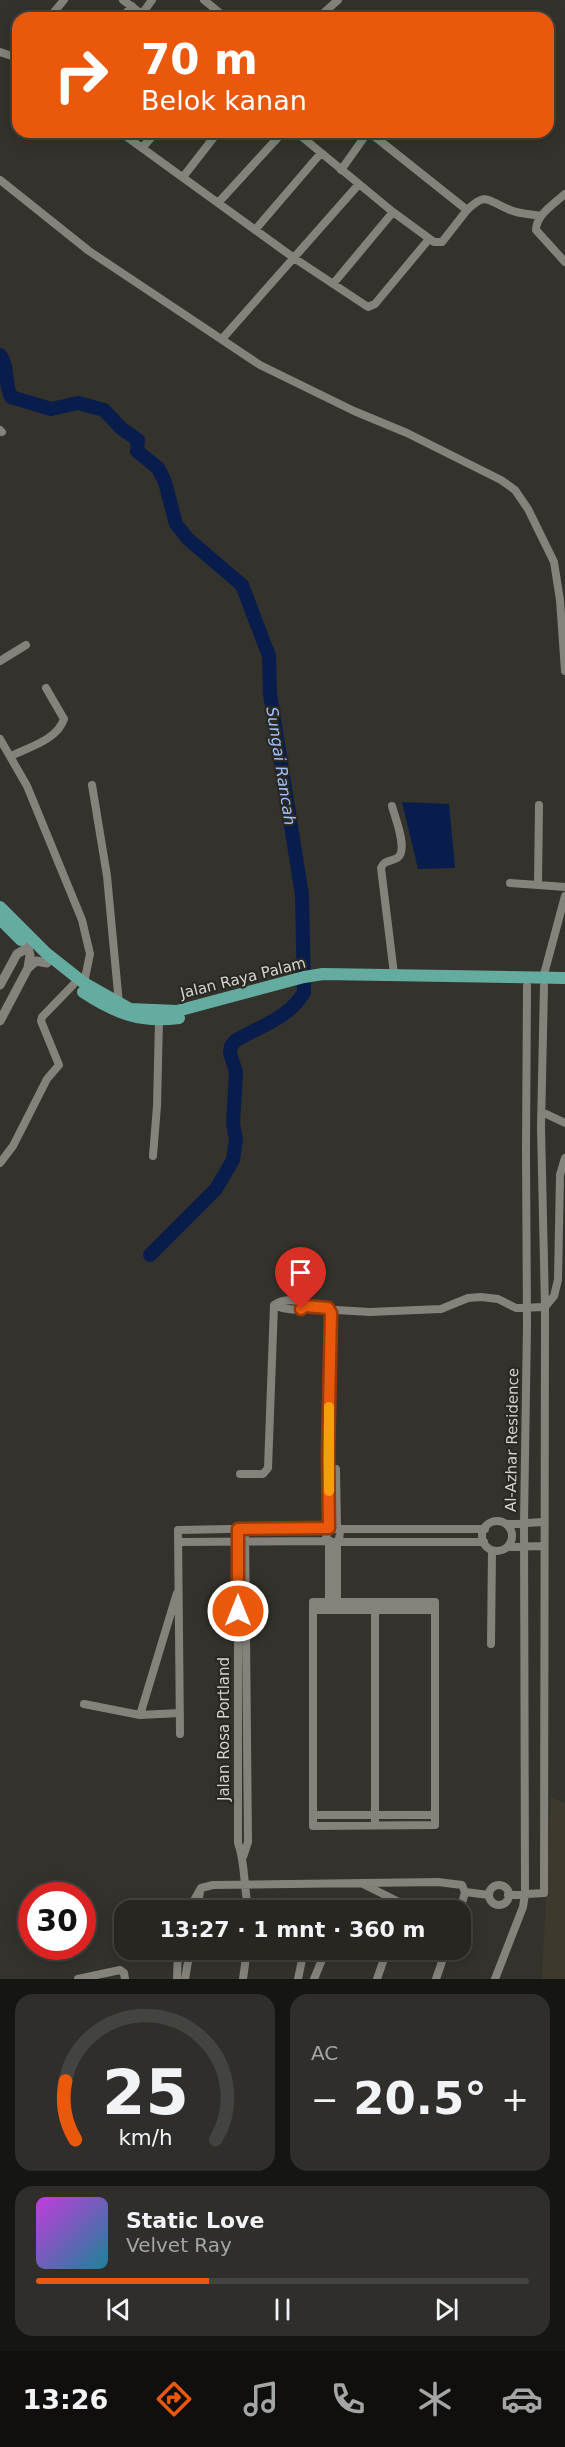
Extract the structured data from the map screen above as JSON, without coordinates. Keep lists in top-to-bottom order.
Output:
{
  "streets": {
    "main road": ["Jalan Raya Palam"],
    "street": ["Al-Azhar Residence", "Jalan Rosa Portland"]
  },
  "crossings": [
    ["Jalan Raya Palam", "Al-Azhar Residence"]
  ],
  "water": ["Sungai Rancah"],
  "page": {
    "turn": ["70 m", "Belok kanan"],
    "limit": "30",
    "trip": "13:27 · 1 mnt · 360 m",
    "tile": "AC",
    "heat": ["−", "20.5°", "+"],
    "song": ["Static Love", "Velvet Ray"],
    "tabs": "13:26",
    "gauge": ["25", "km/h"]
  }
}
